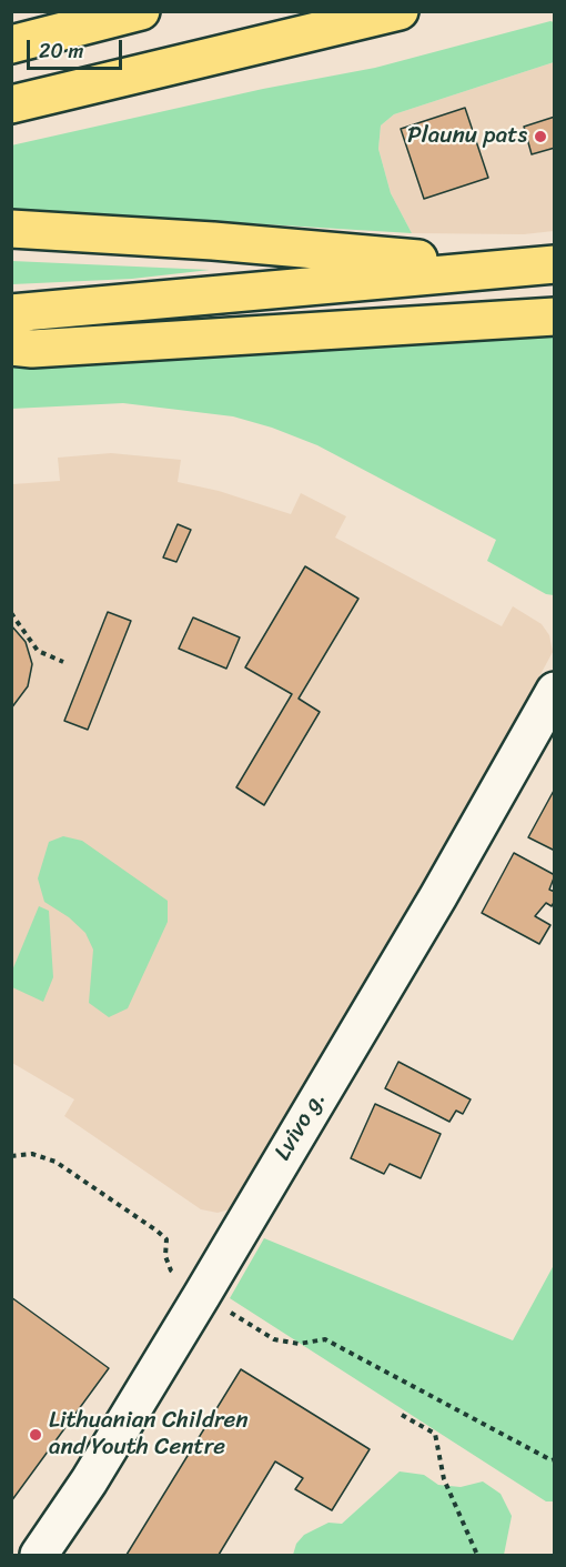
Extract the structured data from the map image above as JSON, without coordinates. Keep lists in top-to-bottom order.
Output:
{
  "streets": {
    "street": ["Lvivo g."]
  },
  "places": ["Plaunu pats", "Lithuanian Children and Youth Centre"],
  "scale_bar": "20 m"
}
